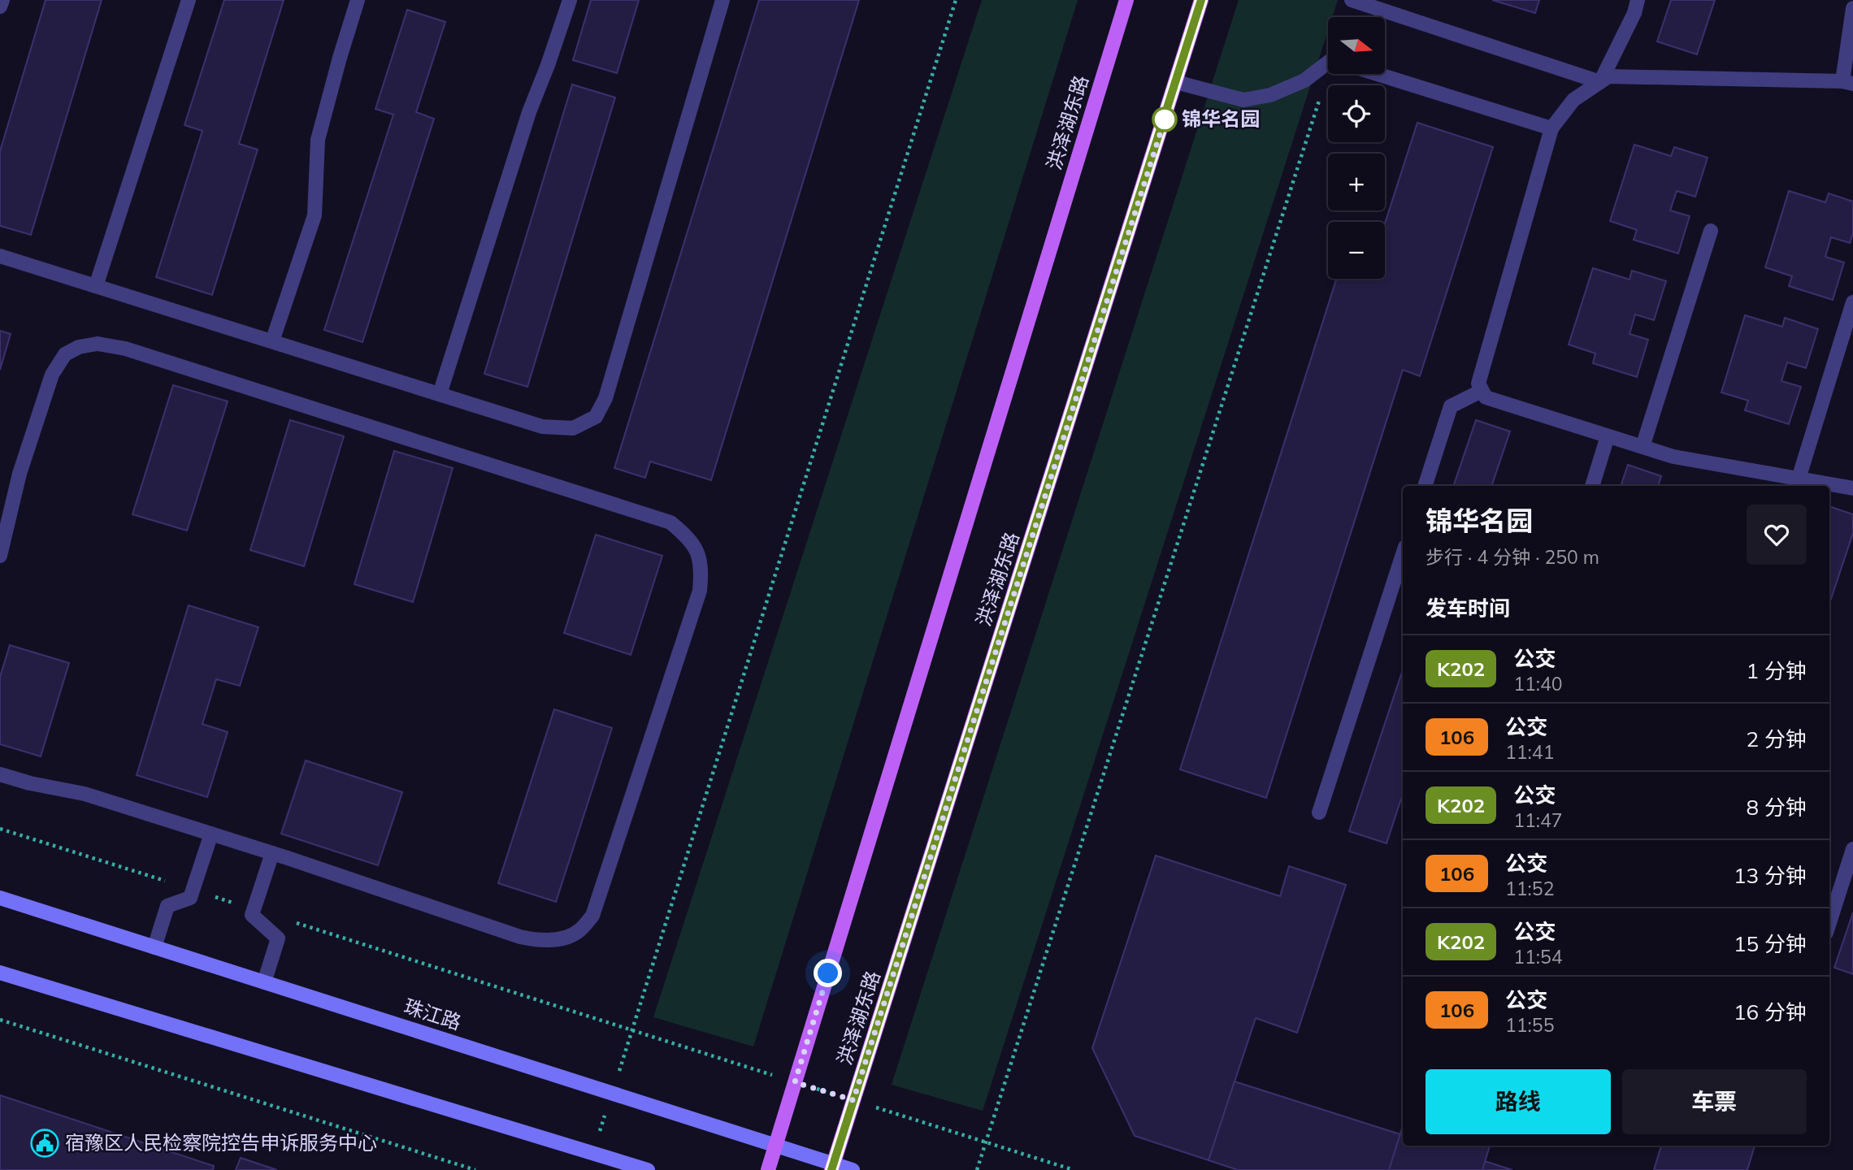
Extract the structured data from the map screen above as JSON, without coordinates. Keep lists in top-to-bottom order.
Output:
{
  "streets": {
    "main road": ["洪泽湖东路"],
    "street": ["珠江路"]
  },
  "crossings": [
    ["洪泽湖东路", "珠江路"]
  ],
  "places": {
    "other": ["锦华名园"],
    "public building": ["宿豫区人民检察院控告申诉服务中心"]
  },
  "lines": ["bus line K202"],
  "north": "right",
  "page": {
    "map_buttons": ["+", "−"],
    "heading": [
      ["锦华名园", "步行 · 4 分钟 · 250 m"],
      "发车时间"
    ],
    "list": [
      {
        "mark": "K202",
        "name": "公交",
        "note": "11:40",
        "value": "1 分钟"
      },
      {
        "mark": "106",
        "name": "公交",
        "note": "11:41",
        "value": "2 分钟"
      },
      {
        "mark": "K202",
        "name": "公交",
        "note": "11:47",
        "value": "8 分钟"
      },
      {
        "mark": "106",
        "name": "公交",
        "note": "11:52",
        "value": "13 分钟"
      },
      {
        "mark": "K202",
        "name": "公交",
        "note": "11:54",
        "value": "15 分钟"
      },
      {
        "mark": "106",
        "name": "公交",
        "note": "11:55",
        "value": "16 分钟"
      }
    ],
    "buttons": ["路线", "车票"]
  }
}
